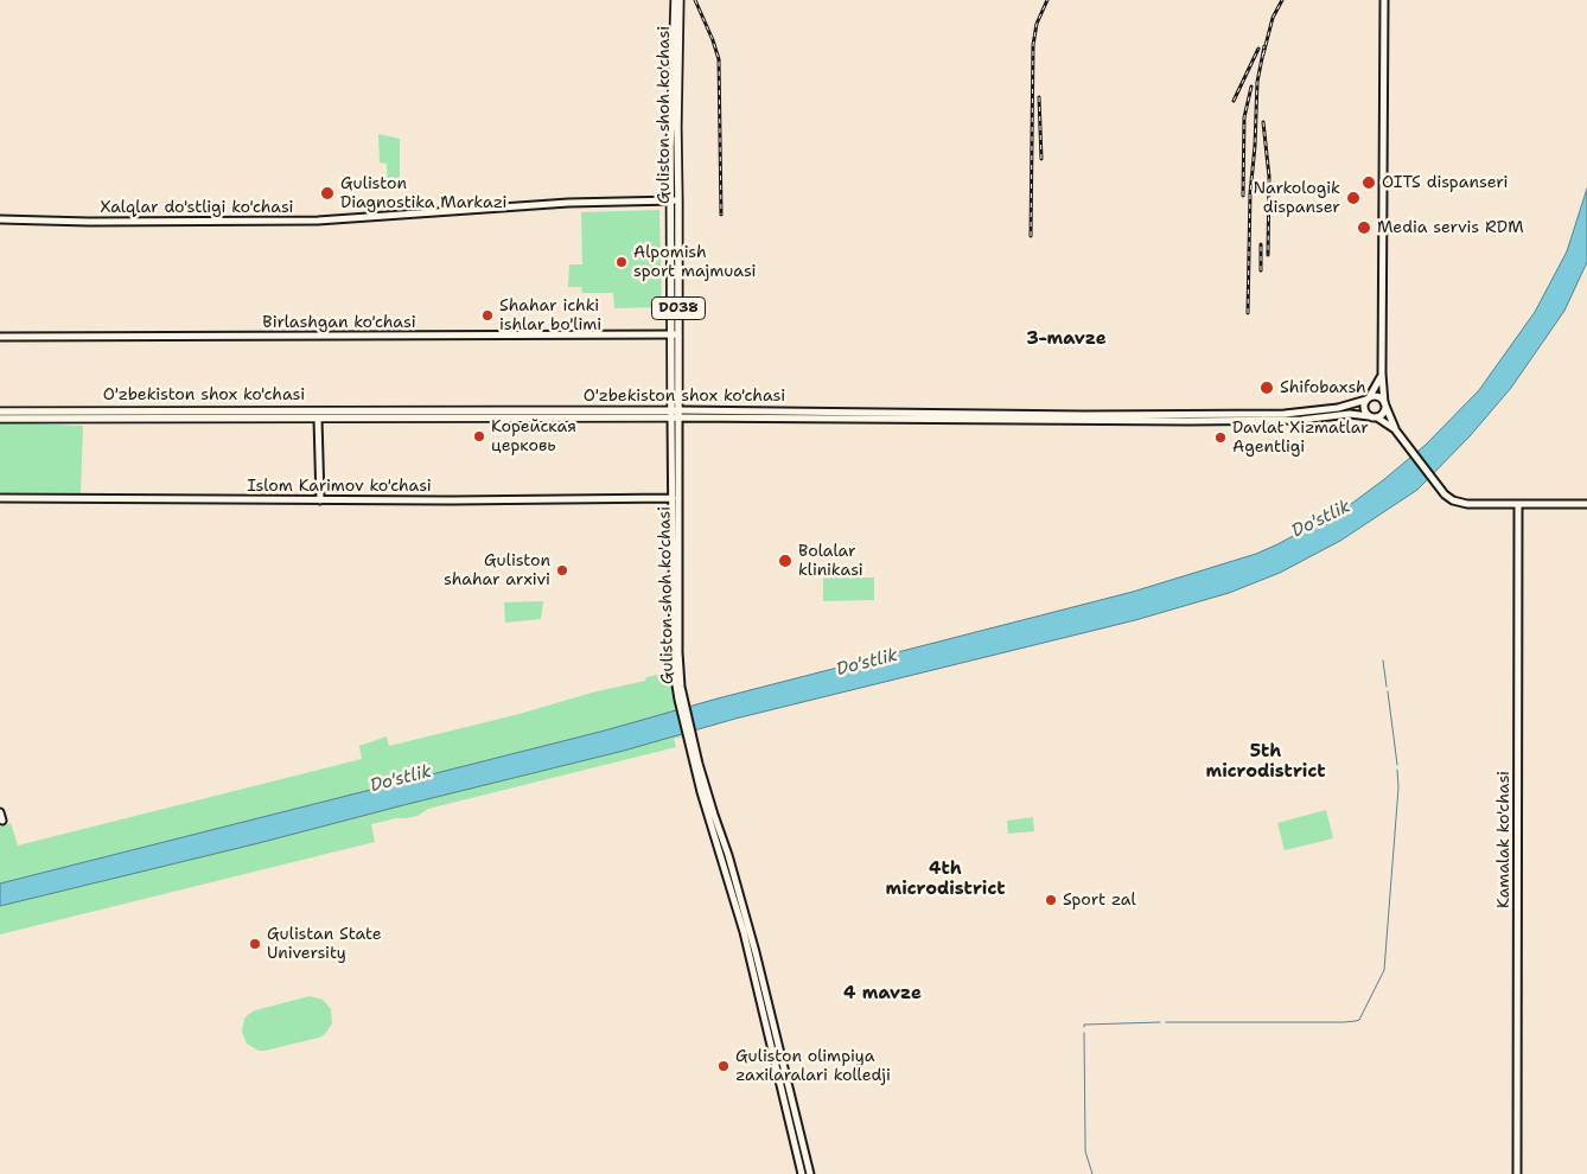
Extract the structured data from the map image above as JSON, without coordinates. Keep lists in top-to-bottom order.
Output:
{
  "streets": {
    "main road": [
      "Guliston shoh ko'chasi",
      "Xalqlar do'stligi ko'chasi",
      "D038",
      "Birlashgan ko'chasi",
      "O'zbekiston shox ko'chasi",
      "Islom Karimov ko'chasi",
      "Kamalak ko'chasi"
    ]
  },
  "crossings": [
    ["Guliston shoh ko'chasi", "Xalqlar do'stligi ko'chasi"],
    ["Guliston shoh ko'chasi", "Birlashgan ko'chasi"],
    ["Guliston shoh ko'chasi", "O'zbekiston shox ko'chasi"],
    ["Guliston shoh ko'chasi", "Islom Karimov ko'chasi"]
  ],
  "districts": [
    "3-mavze",
    "5th microdistrict",
    "4th microdistrict",
    "4 mavze"
  ],
  "water": ["Do'stlik"],
  "places": [
    "OITS dispanseri",
    "Guliston Diagnostika Markazi",
    "Narkologik dispanser",
    "Media servis RDM",
    "Alpomish sport majmuasi",
    "Shahar ichki ishlar bo'limi",
    "Shifobaxsh",
    "Корейская церковь",
    "Davlat Xizmatlar Agentligi",
    "Bolalar klinikasi",
    "Guliston shahar arxivi",
    "Sport zal",
    "Gulistan State University",
    "Guliston olimpiya zaxilaralari kolledji"
  ]
}
